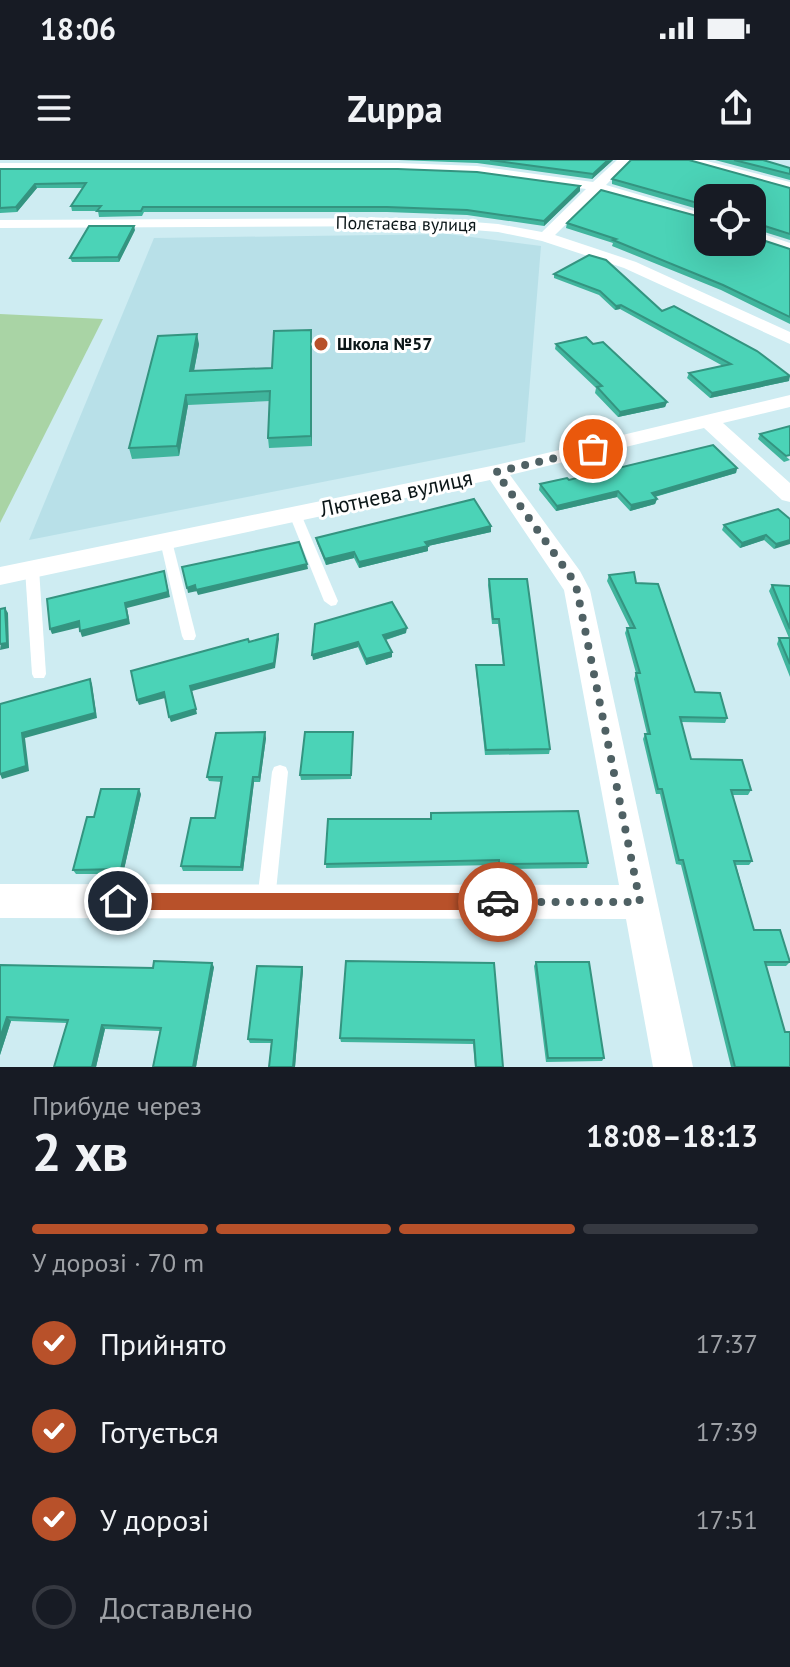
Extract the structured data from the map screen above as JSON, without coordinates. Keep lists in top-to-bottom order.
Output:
{
  "streets": {
    "street": ["Полєтаєва вулиця", "Лютнева вулиця"]
  },
  "places": ["Школа №57"],
  "page": {
    "status": "18:06",
    "header": "Zuppa",
    "heading": ["2 хв", "Прибуде через", "18:08–18:13"],
    "bar": "У дорозі · 70 m",
    "list": [
      ["Прийнято", "17:37"],
      ["Готується", "17:39"],
      ["У дорозі", "17:51"],
      "Доставлено"
    ]
  }
}
